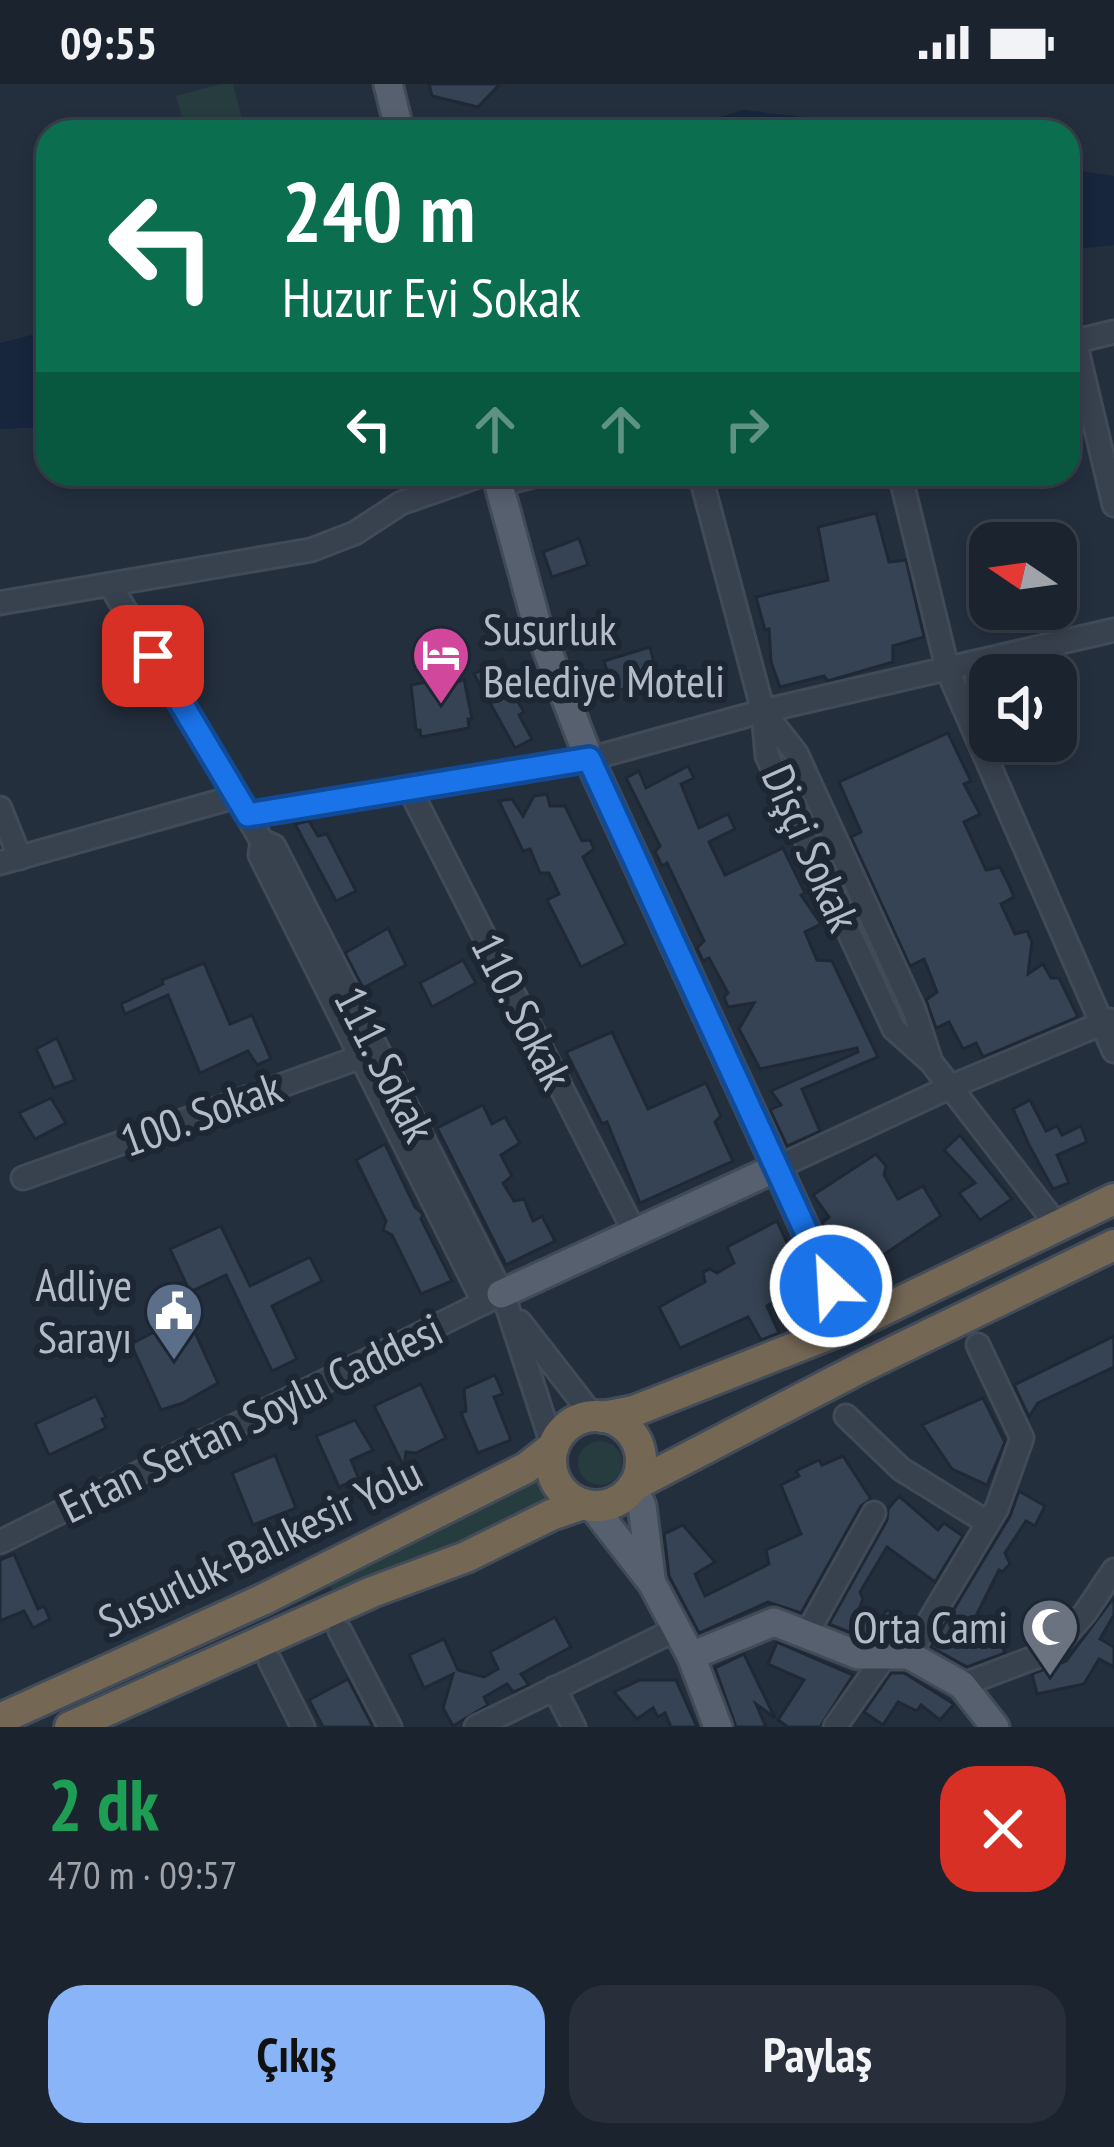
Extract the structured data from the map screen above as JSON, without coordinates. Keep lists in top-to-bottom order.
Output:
{
  "streets": {
    "highway": ["Susurluk-Balıkesir Yolu"],
    "street": [
      "Dişçi Sokak",
      "110. Sokak",
      "111. Sokak",
      "100. Sokak",
      "Ertan Sertan Soylu Caddesi"
    ]
  },
  "crossings": [
    ["Dişçi Sokak", "Susurluk-Balıkesir Yolu"],
    ["111. Sokak", "100. Sokak"],
    ["111. Sokak", "Ertan Sertan Soylu Caddesi"]
  ],
  "places": {
    "hotel": ["Susurluk Belediye Moteli"],
    "public building": ["Adliye Sarayı"],
    "mosque": ["Orta Cami"]
  },
  "north": "left",
  "page": {
    "status": "09:55",
    "turn": ["240 m", "Huzur Evi Sokak"],
    "heading": ["2 dk", "470 m · 09:57"],
    "buttons": ["Çıkış", "Paylaş"]
  }
}
